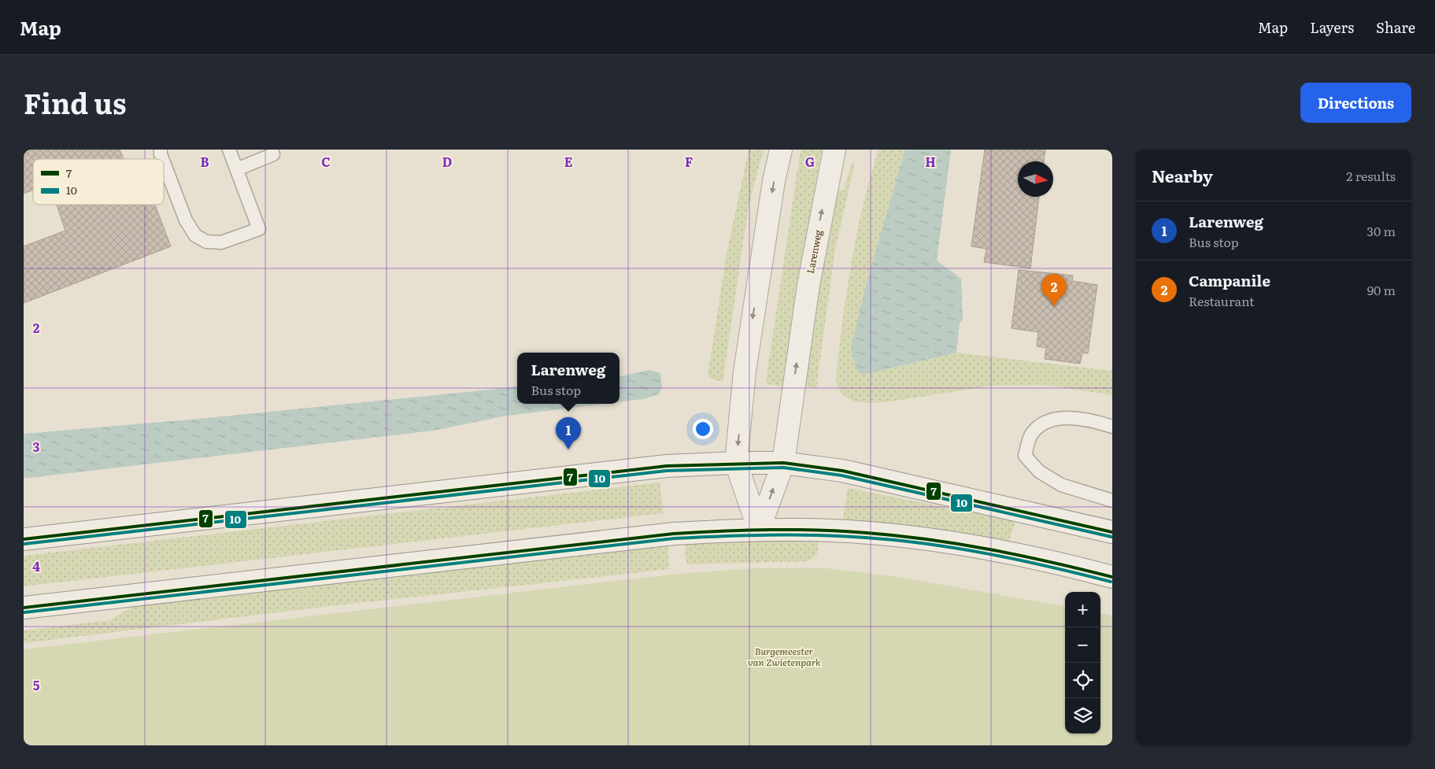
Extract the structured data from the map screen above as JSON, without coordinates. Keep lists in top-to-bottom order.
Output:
{
  "streets": {
    "main road": ["Larenweg"]
  },
  "parks": ["Burgemeester van Zwietenpark"],
  "lines": ["transit line 7", "transit line 10"],
  "legend": ["7", "10"],
  "north": "right",
  "page": {
    "header": "Map",
    "nav": ["Map", "Layers", "Share"],
    "title": "Find us",
    "buttons": "Directions",
    "heading": ["Nearby", "2 results"],
    "list": [
      {
        "mark": "1",
        "name": "Larenweg",
        "note": "Bus stop",
        "value": "30 m"
      },
      {
        "mark": "2",
        "name": "Campanile",
        "note": "Restaurant",
        "value": "90 m"
      }
    ],
    "pins": ["2", "1"],
    "popup": ["Larenweg", "Bus stop"],
    "map_buttons": ["+", "−"]
  },
  "grid": {
    "columns": [
      "B",
      "C",
      "D",
      "E",
      "F",
      "G",
      "H"
    ],
    "rows": [
      "2",
      "3",
      "4",
      "5"
    ]
  }
}
